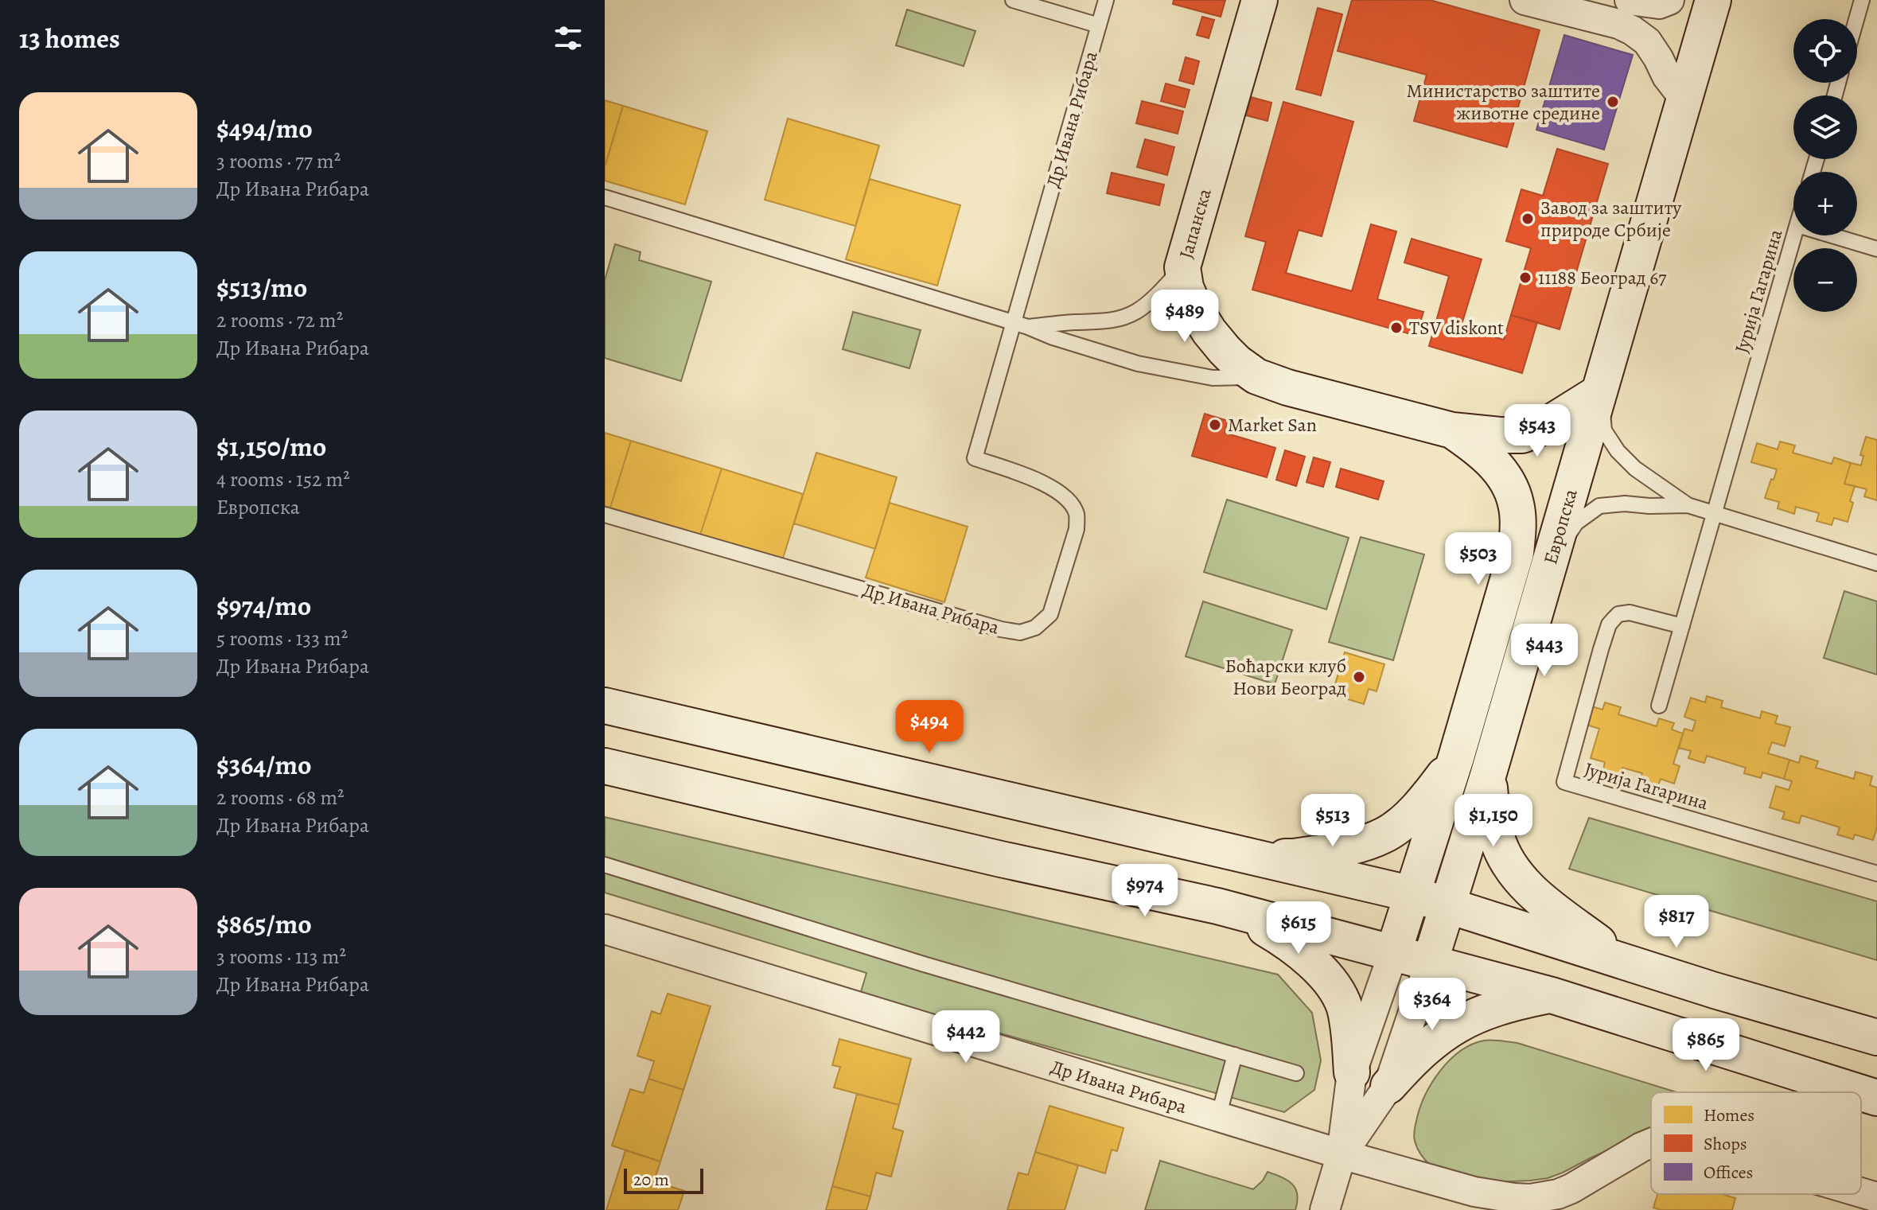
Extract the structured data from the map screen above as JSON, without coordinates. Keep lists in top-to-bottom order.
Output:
{
  "streets": {
    "main road": ["Јапанска", "Европска"],
    "street": ["Др Ивана Рибара"],
    "lane": ["Јурија Гагарина"]
  },
  "crossings": [
    ["Јапанска", "Европска"]
  ],
  "places": [
    "Министарство заштите животне средине",
    "Завод за заштиту природе Србије",
    "11188 Београд 67",
    "TSV diskont",
    "Market San",
    "Боћарски клуб Нови Београд"
  ],
  "legend": ["Homes", "Shops", "Offices"],
  "scale_bar": "20 m",
  "page": {
    "heading": "13 homes",
    "map_buttons": ["+", "−"],
    "list": [
      {
        "name": "$494/mo",
        "note": "3 rooms · 77 m² · Др Ивана Рибара"
      },
      {
        "name": "$513/mo",
        "note": "2 rooms · 72 m² · Др Ивана Рибара"
      },
      {
        "name": "$1,150/mo",
        "note": "4 rooms · 152 m² · Европска"
      },
      {
        "name": "$974/mo",
        "note": "5 rooms · 133 m² · Др Ивана Рибара"
      },
      {
        "name": "$364/mo",
        "note": "2 rooms · 68 m² · Др Ивана Рибара"
      },
      {
        "name": "$865/mo",
        "note": "3 rooms · 113 m² · Др Ивана Рибара"
      }
    ],
    "price": [
      "$489",
      "$543",
      "$503",
      "$443",
      "$494",
      "$513",
      "$1,150",
      "$974",
      "$817",
      "$615",
      "$364",
      "$442",
      "$865"
    ],
    "scale": "20 m"
  }
}
